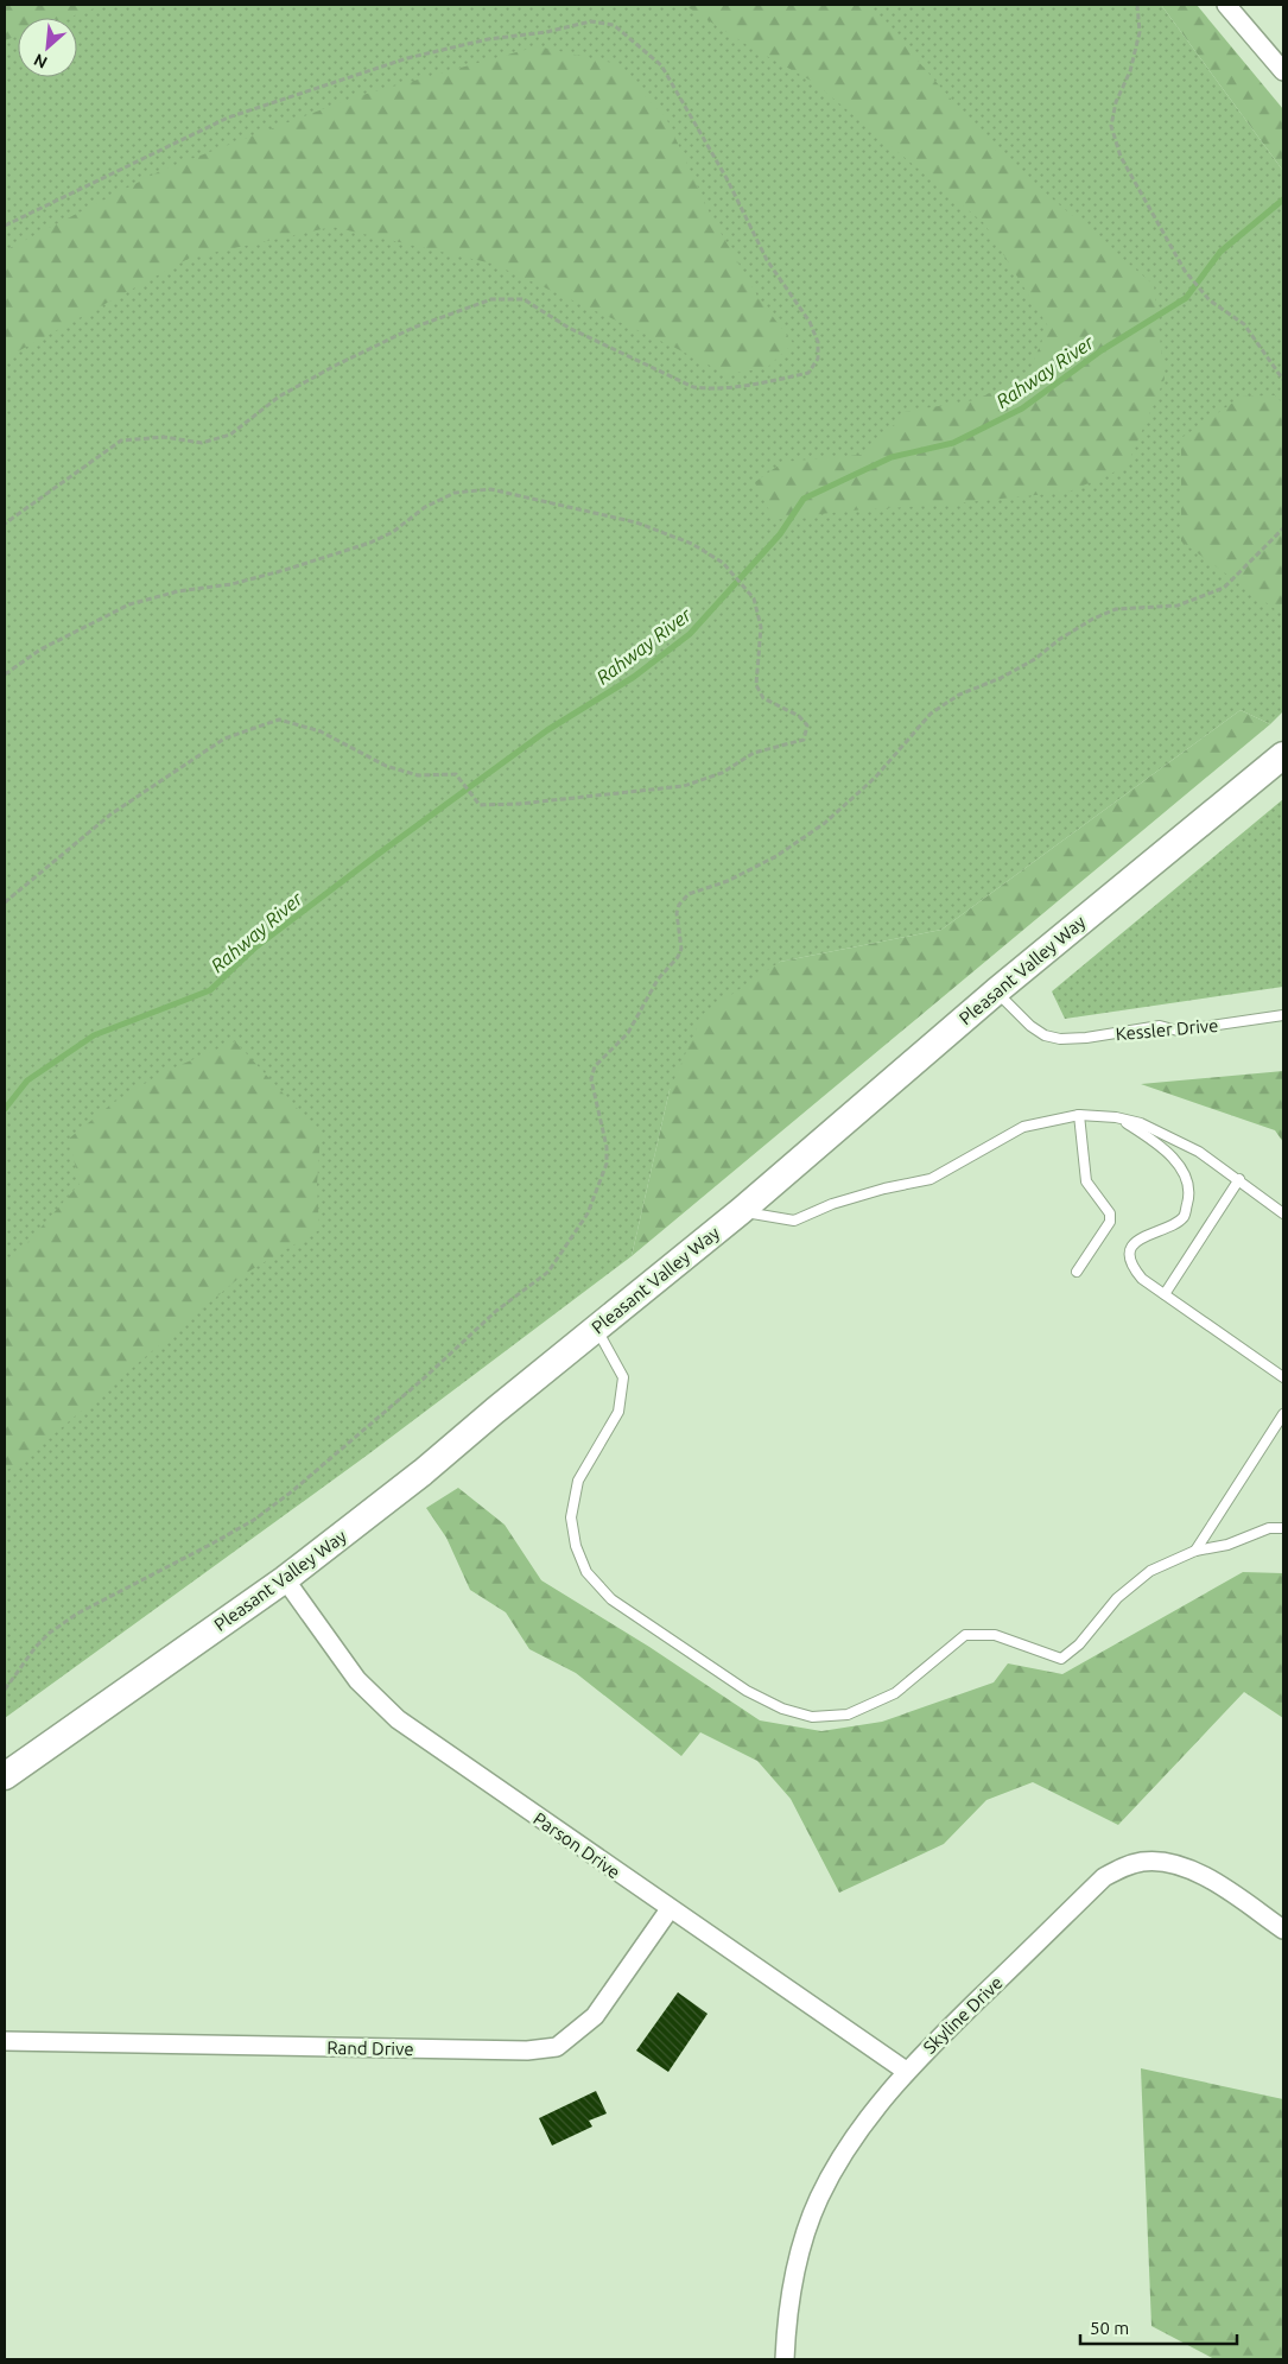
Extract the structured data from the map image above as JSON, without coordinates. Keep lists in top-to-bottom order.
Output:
{
  "streets": {
    "main road": ["Pleasant Valley Way"],
    "street": ["Parson Drive", "Skyline Drive", "Rand Drive"],
    "lane": ["Kessler Drive"]
  },
  "crossings": [
    ["Pleasant Valley Way", "Kessler Drive"],
    ["Pleasant Valley Way", "Parson Drive"],
    ["Parson Drive", "Skyline Drive"],
    ["Parson Drive", "Rand Drive"]
  ],
  "water": ["Rahway River"],
  "scale_bar": "50 m",
  "north": "bottom left"
}
